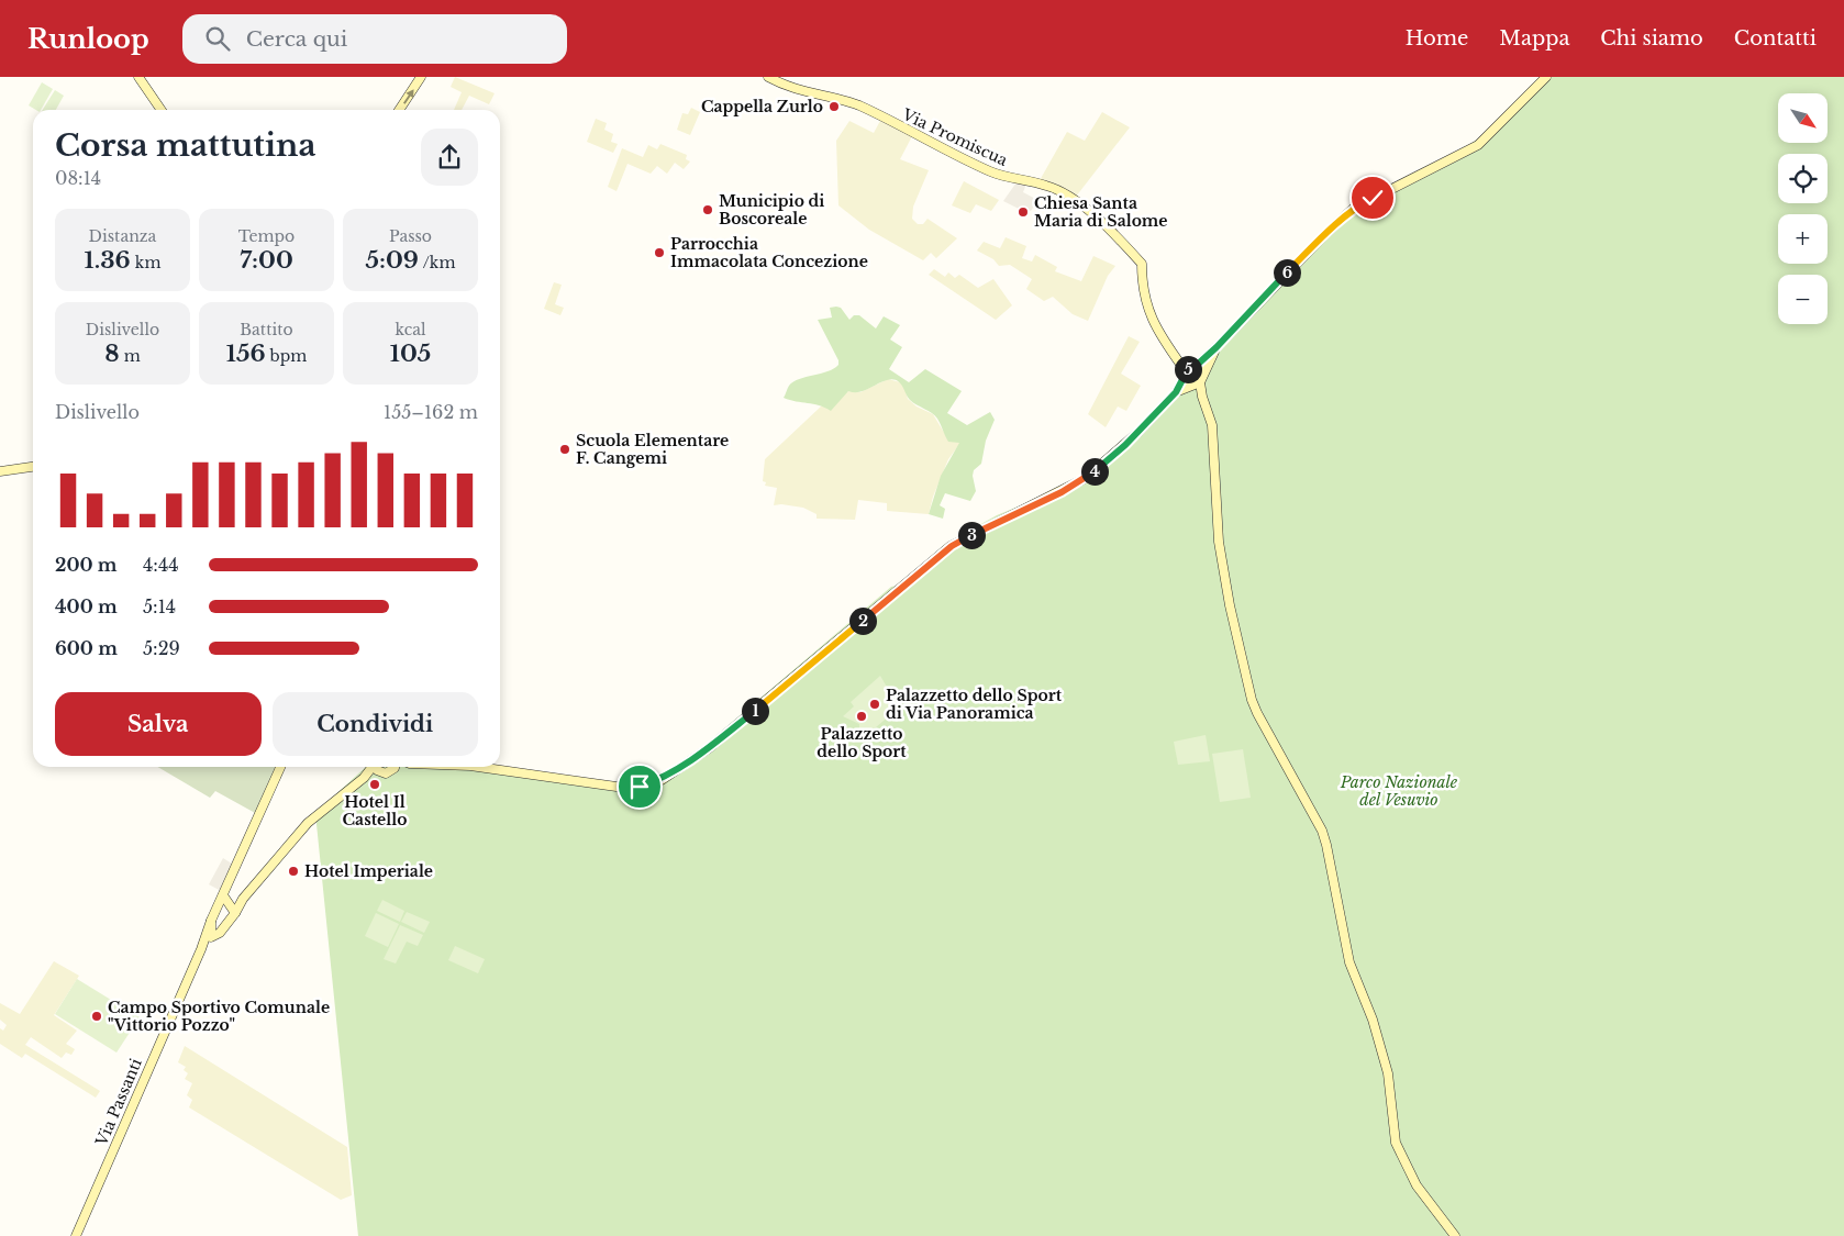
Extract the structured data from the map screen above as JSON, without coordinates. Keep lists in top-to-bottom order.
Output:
{
  "streets": {
    "street": ["Via Promiscua", "Via Passanti"]
  },
  "parks": ["Parco Nazionale del Vesuvio"],
  "places": [
    "Cappella Zurlo",
    "Municipio di Boscoreale",
    "Chiesa Santa Maria di Salome",
    "Parrocchia Immacolata Concezione",
    "Scuola Elementare F. Cangemi",
    "Palazzetto dello Sport di Via Panoramica",
    "Palazzetto dello Sport",
    "Hotel Il Castello",
    "Hotel Imperiale",
    "Campo Sportivo Comunale \"Vittorio Pozzo\""
  ],
  "north": "bottom right",
  "page": {
    "header": "Runloop",
    "search": "Cerca qui",
    "nav": [
      "Home",
      "Mappa",
      "Chi siamo",
      "Contatti"
    ],
    "map_buttons": ["+", "−"],
    "heading": ["Corsa mattutina", "08:14"],
    "stats": [
      ["Distanza", "1.36 km"],
      ["Tempo", "7:00"],
      ["Passo", "5:09 /km"],
      ["Dislivello", "8 m"],
      ["Battito", "156 bpm"],
      ["kcal", "105"]
    ],
    "pins": [
      "6",
      "5",
      "4",
      "3",
      "2",
      "1"
    ],
    "chart": ["Dislivello", "155–162 m"],
    "list": [
      {
        "name": "200 m",
        "note": "4:44"
      },
      {
        "name": "400 m",
        "note": "5:14"
      },
      {
        "name": "600 m",
        "note": "5:29"
      }
    ],
    "buttons": ["Salva", "Condividi"]
  }
}
